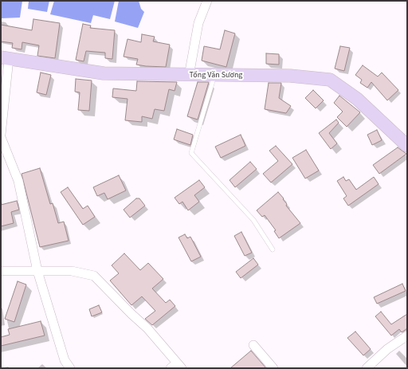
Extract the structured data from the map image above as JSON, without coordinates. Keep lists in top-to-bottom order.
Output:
{
  "streets": {
    "street": ["Tống Văn Sương"]
  }
}
